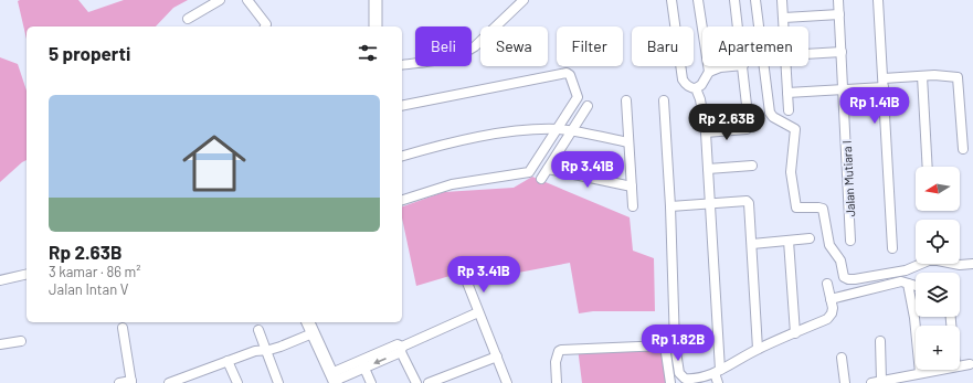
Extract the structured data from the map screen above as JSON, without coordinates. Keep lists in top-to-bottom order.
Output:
{
  "streets": {
    "street": ["Jalan Mutiara I"]
  },
  "north": "left",
  "page": {
    "chip": [
      "Beli",
      "Sewa",
      "Filter",
      "Baru",
      "Apartemen"
    ],
    "heading": "5 properti",
    "list": [
      {
        "name": "Rp 2.63B",
        "note": "3 kamar · 86 m² · Jalan Intan V"
      }
    ],
    "price": [
      "Rp 1.41B",
      "Rp 2.63B",
      "Rp 3.41B",
      "Rp 3.41B",
      "Rp 1.82B"
    ],
    "map_buttons": "+"
  }
}
